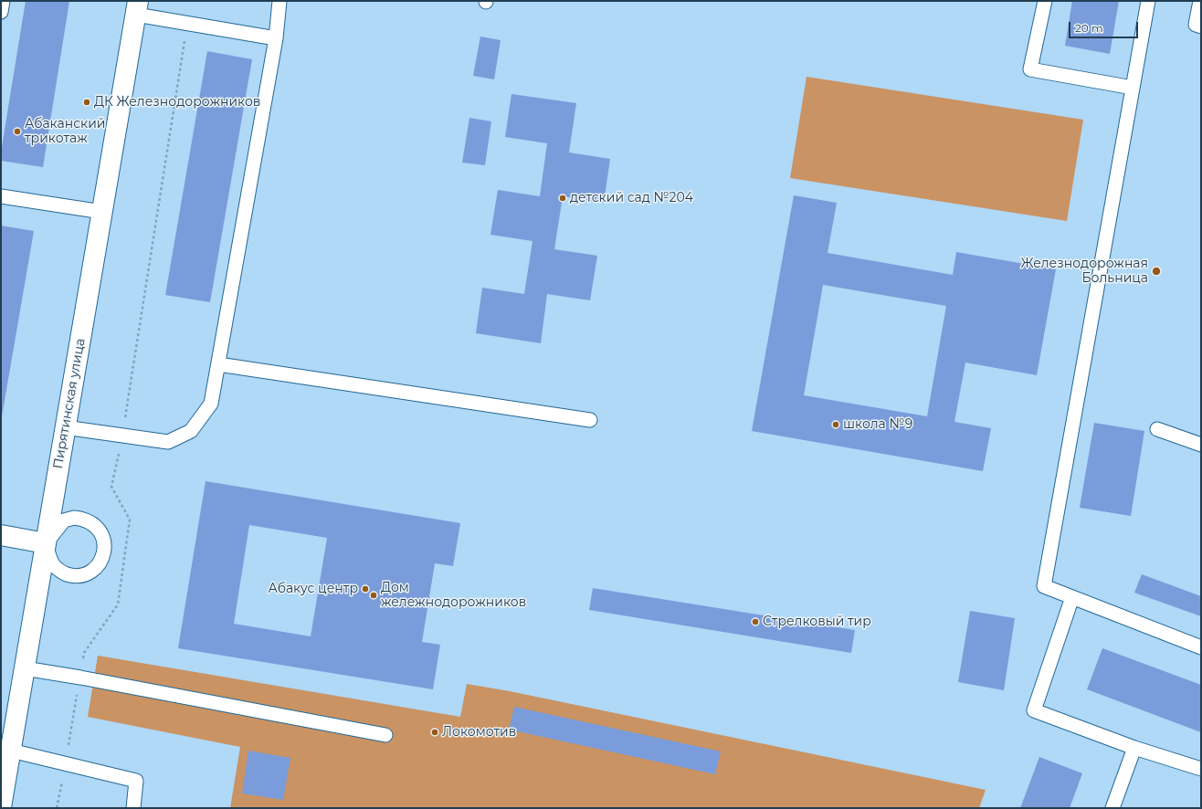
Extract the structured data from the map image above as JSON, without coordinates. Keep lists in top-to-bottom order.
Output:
{
  "streets": {
    "street": ["Пирятинская улица"]
  },
  "places": [
    "ДК Железнодорожников",
    "Абаканский трикотаж",
    "детский сад №204",
    "Железнодорожная Больница",
    "школа №9",
    "Абакус центр",
    "Дом жележнодорожников",
    "Стрелковый тир",
    "Локомотив"
  ],
  "scale_bar": "20 m"
}
